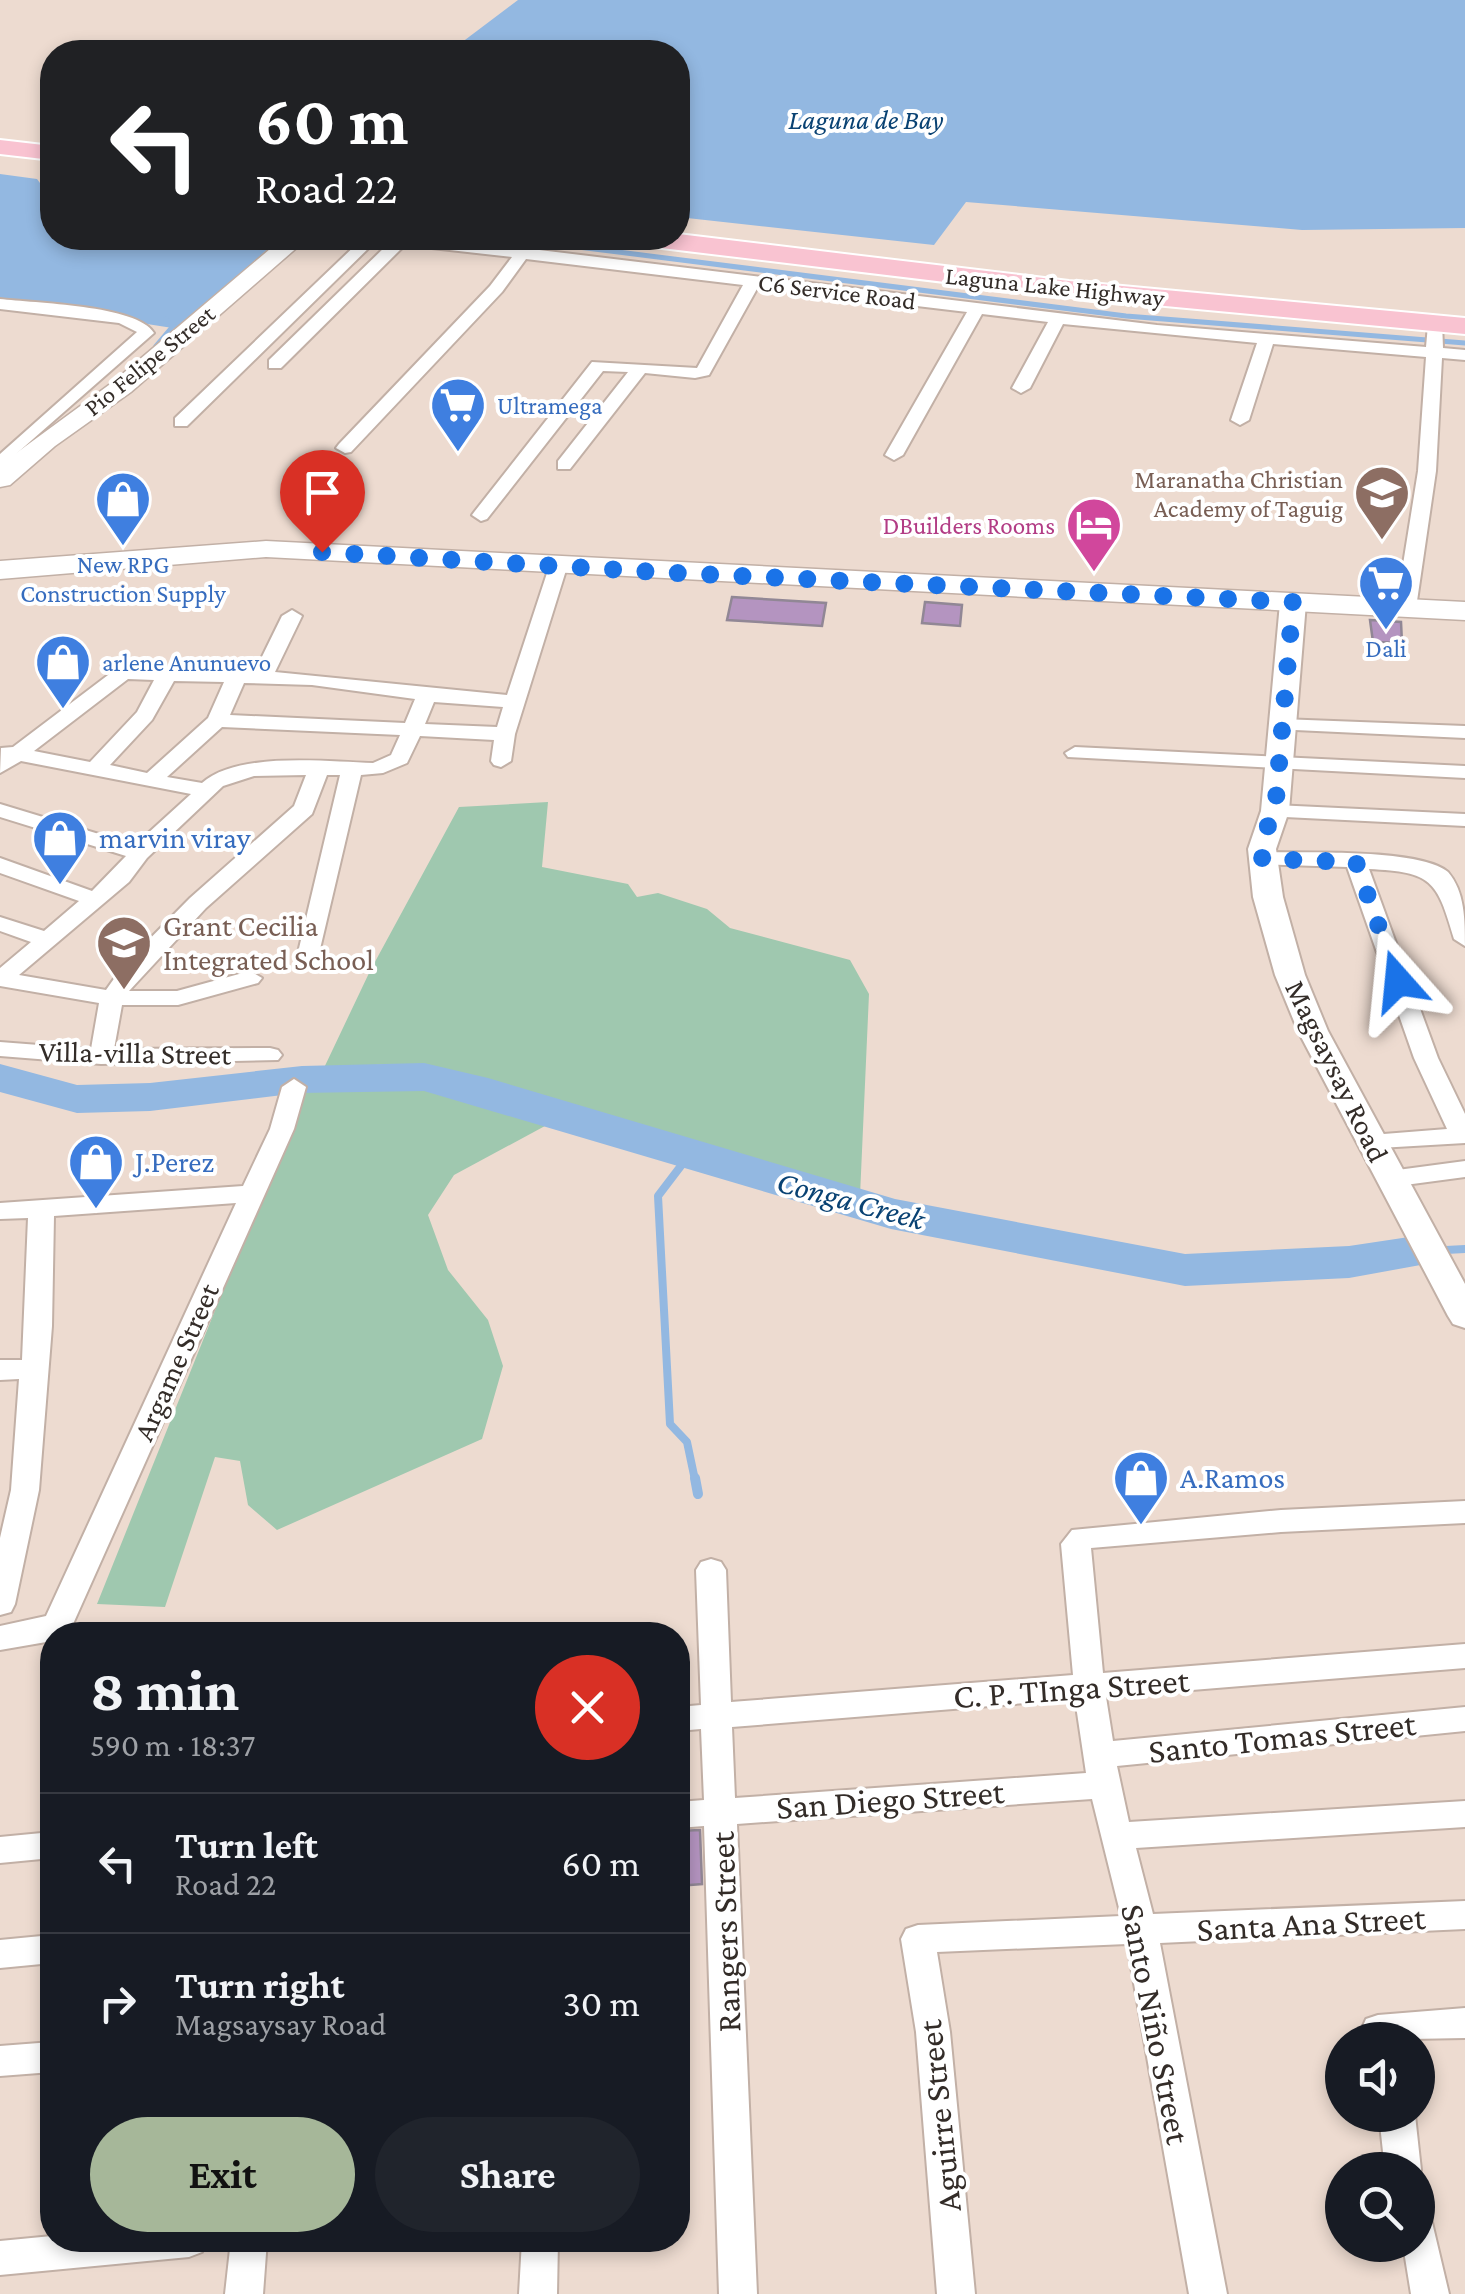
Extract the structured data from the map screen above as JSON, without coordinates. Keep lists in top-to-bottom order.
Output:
{
  "streets": {
    "main road": ["Laguna Lake Highway", "Pio Felipe Street"],
    "street": [
      "C6 Service Road",
      "Villa-villa Street",
      "Magsaysay Road",
      "Argame Street",
      "C. P. TInga Street",
      "Santo Tomas Street",
      "San Diego Street",
      "Santa Ana Street",
      "Rangers Street",
      "Santo Niño Street",
      "Aguirre Street"
    ]
  },
  "crossings": [
    ["Laguna Lake Highway", "C6 Service Road"],
    ["C. P. TInga Street", "Rangers Street"],
    ["C. P. TInga Street", "Santo Niño Street"],
    ["Santo Tomas Street", "San Diego Street"],
    ["Santo Tomas Street", "Santo Niño Street"],
    ["San Diego Street", "Rangers Street"],
    ["San Diego Street", "Santo Niño Street"],
    ["Santa Ana Street", "Santo Niño Street"],
    ["Santa Ana Street", "Aguirre Street"]
  ],
  "water": ["Laguna de Bay", "Conga Creek"],
  "places": {
    "supermarket": ["Ultramega", "Dali"],
    "school or university": ["Maranatha Christian Academy of Taguig", "Grant Cecilia Integrated School"],
    "shop": [
      "New RPG Construction Supply",
      "arlene Anunuevo",
      "marvin viray",
      "J.Perez",
      "A.Ramos"
    ],
    "hotel": ["DBuilders Rooms"]
  },
  "page": {
    "turn": ["60 m", "Road 22"],
    "heading": ["8 min", "590 m · 18:37"],
    "list": [
      {
        "name": "Turn left",
        "note": "Road 22",
        "value": "60 m"
      },
      {
        "name": "Turn right",
        "note": "Magsaysay Road",
        "value": "30 m"
      }
    ],
    "buttons": ["Exit", "Share"]
  }
}
